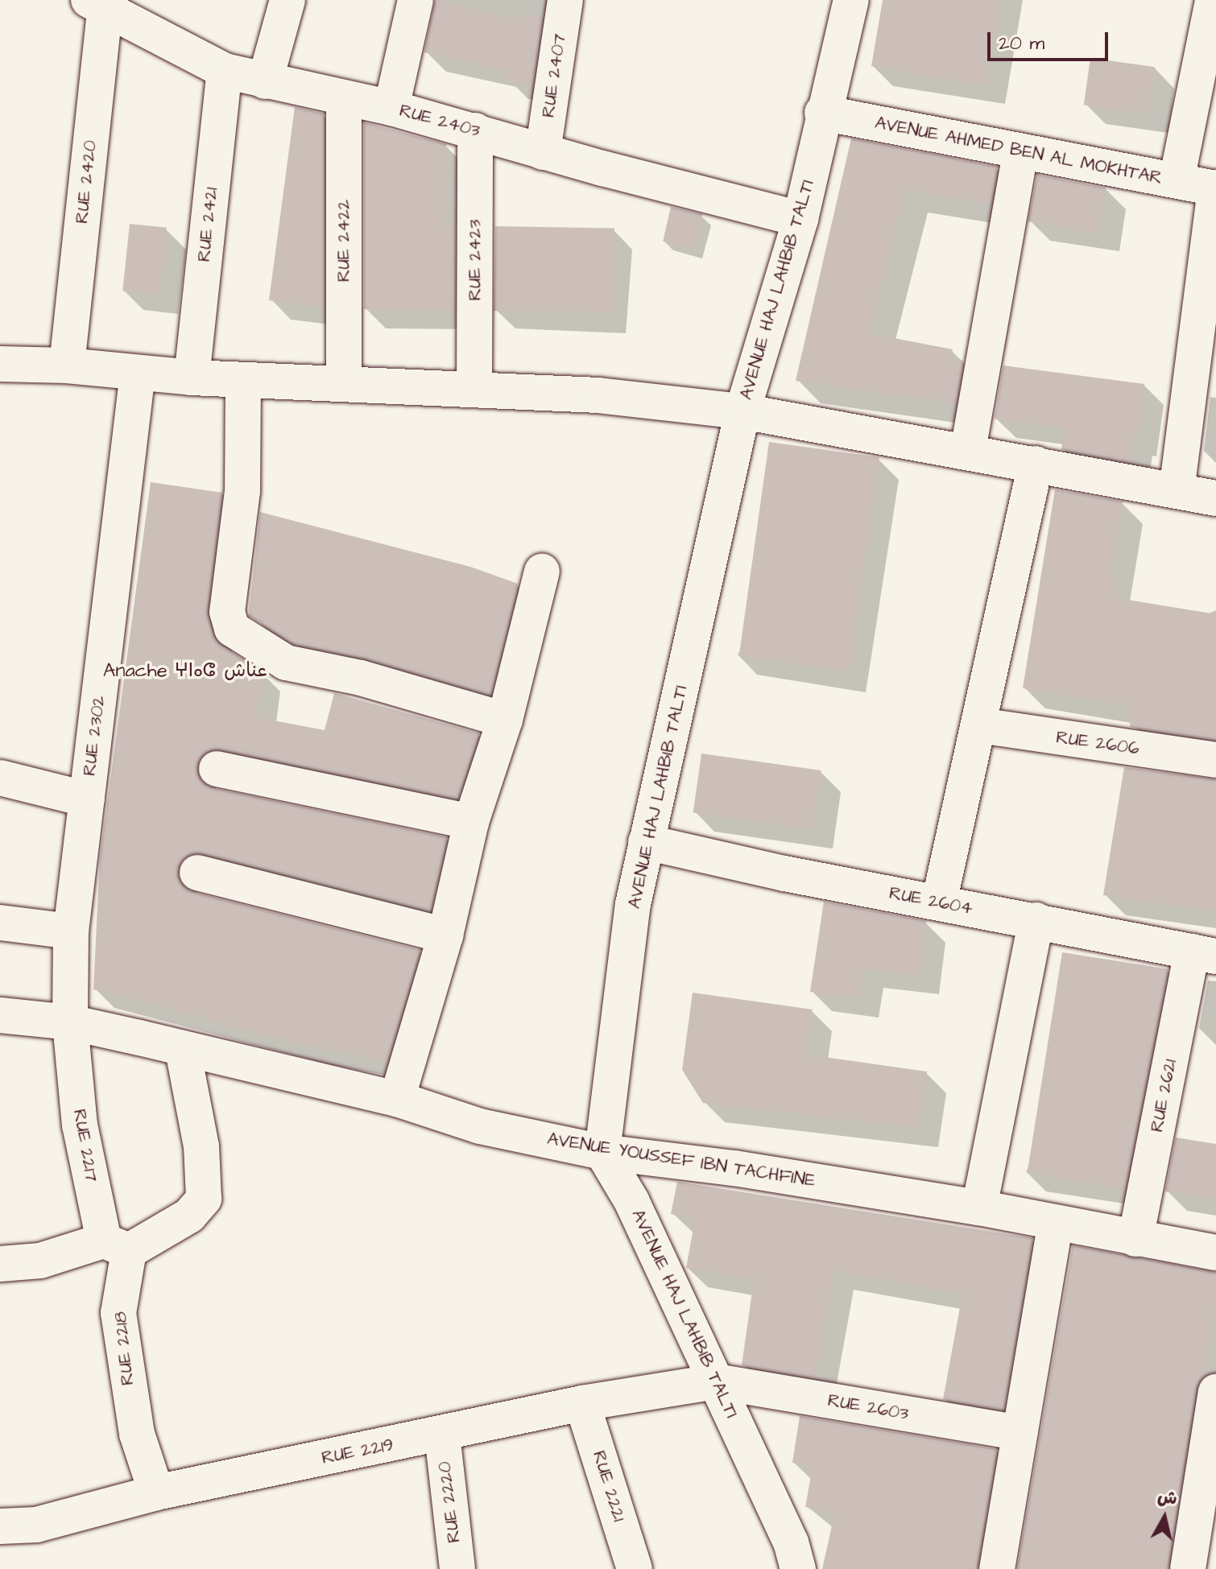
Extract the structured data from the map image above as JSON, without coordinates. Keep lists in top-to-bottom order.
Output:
{
  "streets": {
    "street": [
      "RUE 2407",
      "RUE 2403",
      "AVENUE AHMED BEN AL MOKHTAR",
      "RUE 2420",
      "RUE 2421",
      "RUE 2422",
      "RUE 2423",
      "AVENUE HAJ LAHBIB TALTI",
      "RUE 2302",
      "RUE 2606",
      "RUE 2604",
      "RUE 2621",
      "RUE 2217",
      "AVENUE YOUSSEF IBN TACHFINE",
      "RUE 2218",
      "RUE 2603",
      "RUE 2219",
      "RUE 2221",
      "RUE 2220"
    ]
  },
  "crossings": [
    ["RUE 2407", "RUE 2403"],
    ["RUE 2403", "RUE 2420"],
    ["RUE 2403", "RUE 2421"],
    ["RUE 2403", "RUE 2422"],
    ["RUE 2403", "RUE 2423"],
    ["RUE 2403", "AVENUE HAJ LAHBIB TALTI"],
    ["AVENUE AHMED BEN AL MOKHTAR", "AVENUE HAJ LAHBIB TALTI"],
    ["AVENUE HAJ LAHBIB TALTI", "RUE 2604"],
    ["AVENUE HAJ LAHBIB TALTI", "AVENUE YOUSSEF IBN TACHFINE"],
    ["AVENUE HAJ LAHBIB TALTI", "RUE 2603"],
    ["AVENUE HAJ LAHBIB TALTI", "RUE 2219"],
    ["RUE 2302", "RUE 2217"],
    ["RUE 2302", "AVENUE YOUSSEF IBN TACHFINE"],
    ["RUE 2604", "RUE 2621"],
    ["RUE 2621", "AVENUE YOUSSEF IBN TACHFINE"],
    ["RUE 2217", "AVENUE YOUSSEF IBN TACHFINE"],
    ["RUE 2217", "RUE 2218"],
    ["RUE 2218", "RUE 2219"],
    ["RUE 2603", "RUE 2219"],
    ["RUE 2219", "RUE 2221"],
    ["RUE 2219", "RUE 2220"]
  ],
  "districts": ["Anache ⵖⵏⴰⵛ عناش"],
  "scale_bar": "20 m",
  "north": "top"
}
